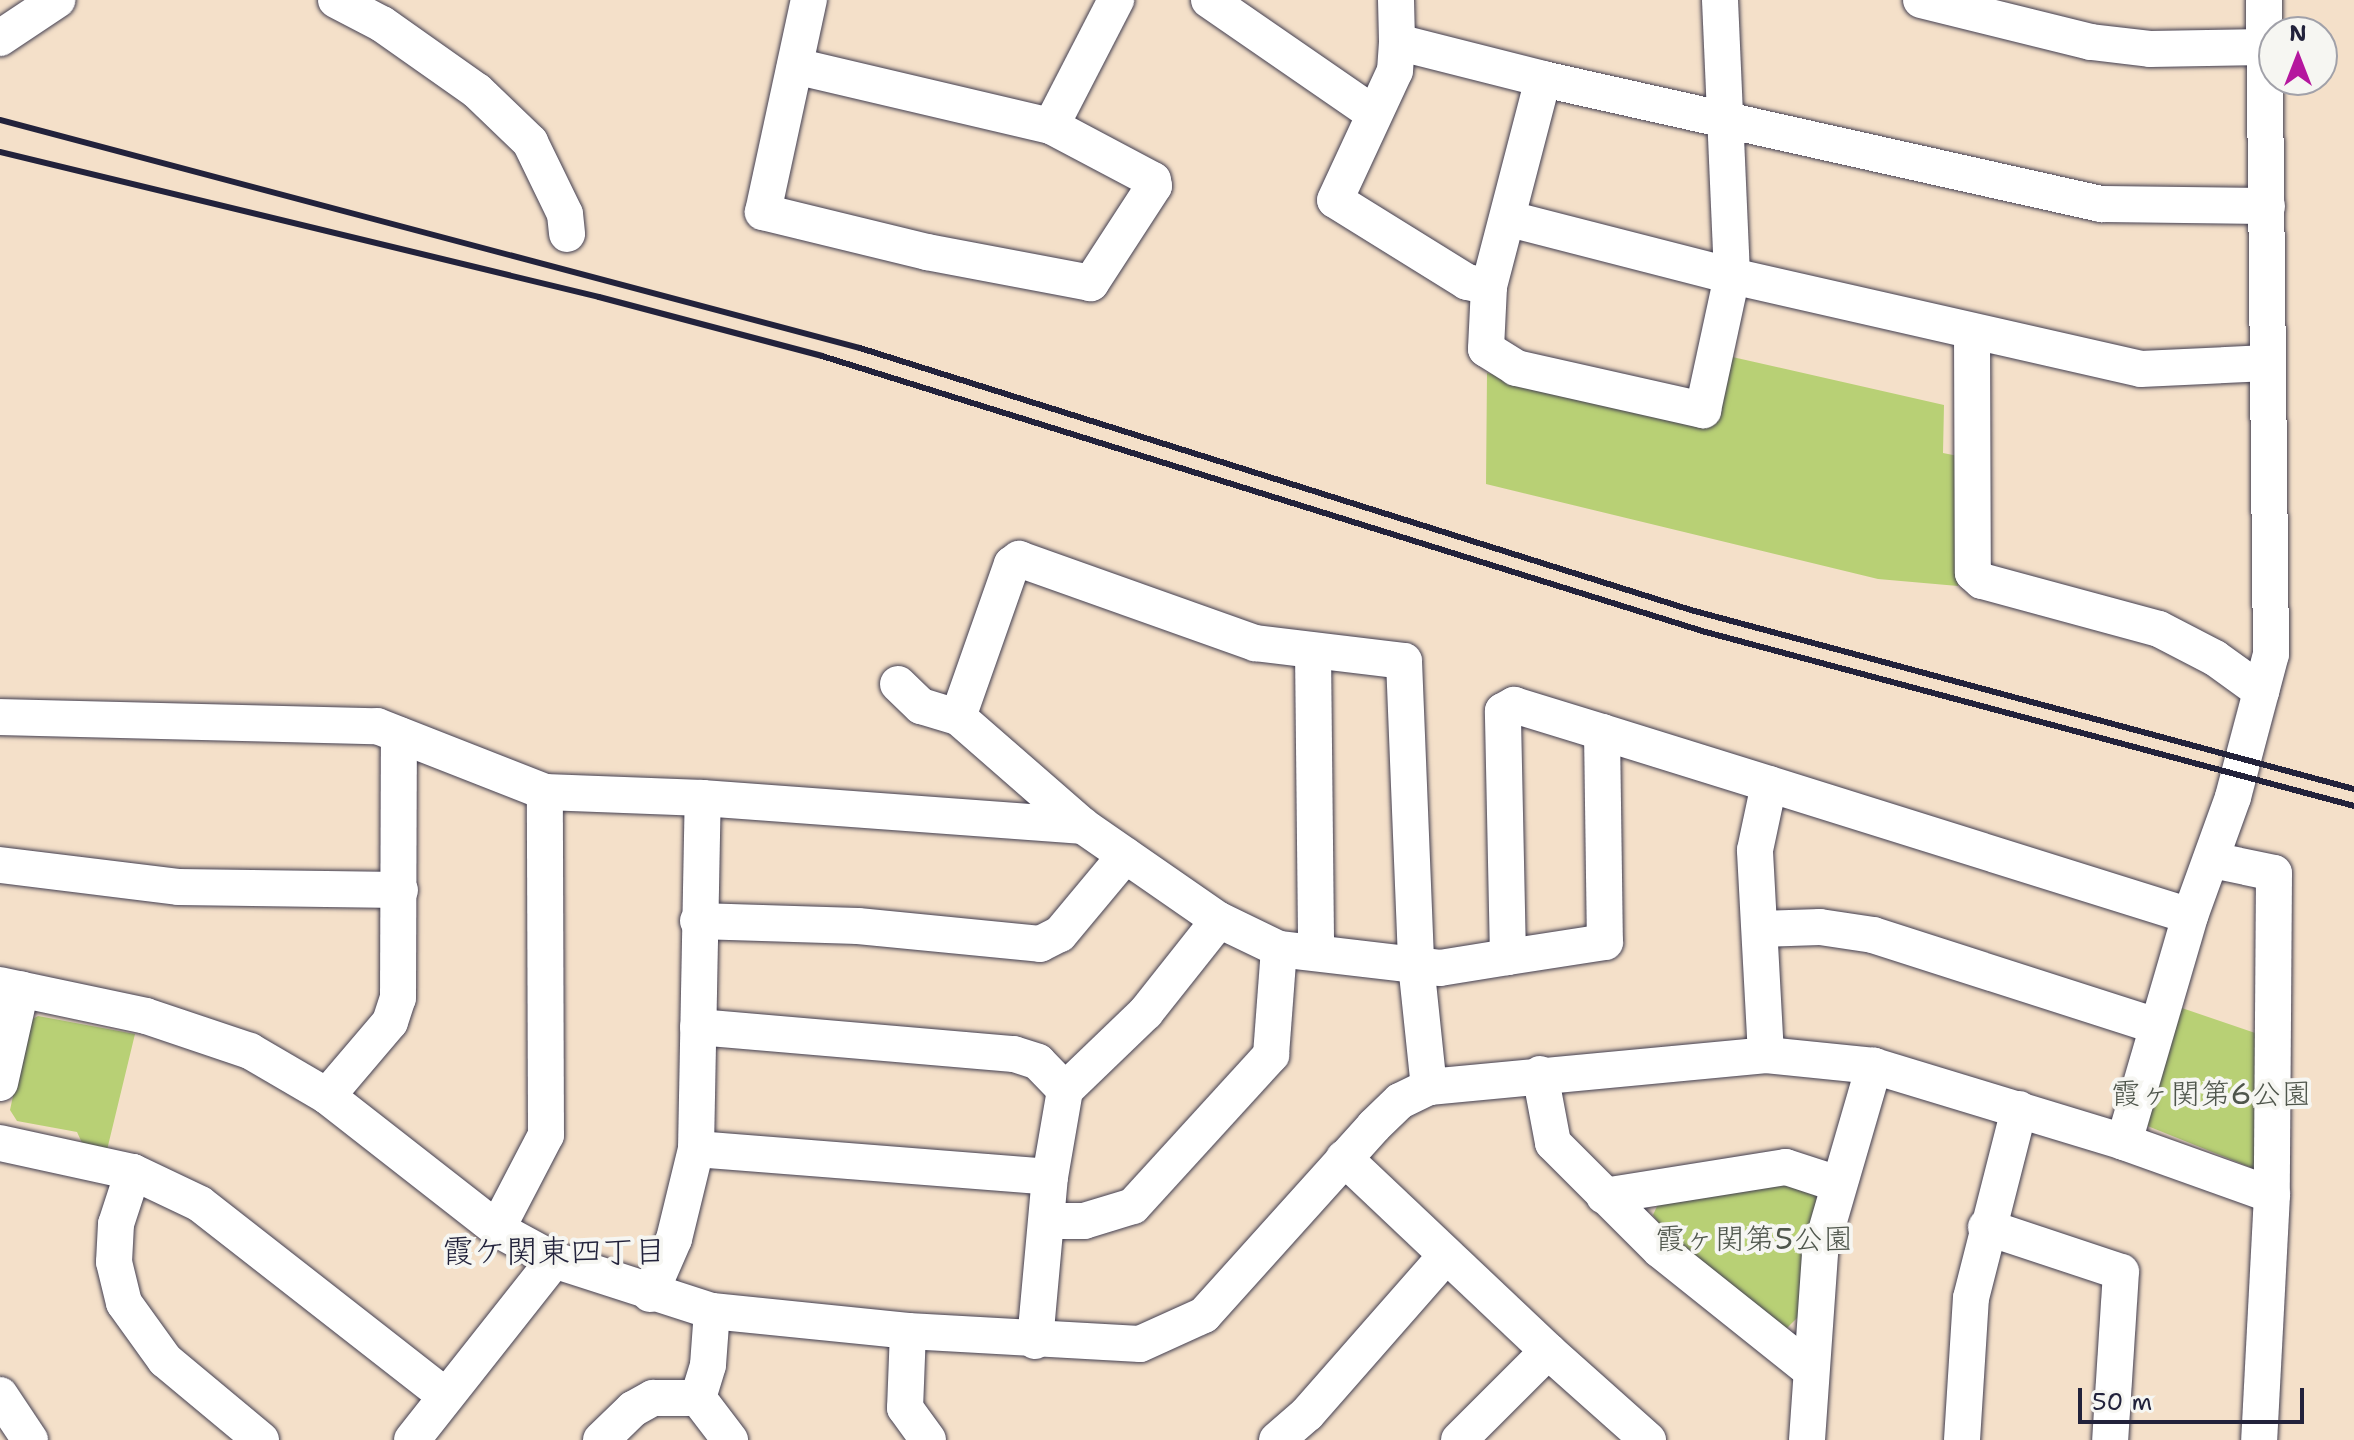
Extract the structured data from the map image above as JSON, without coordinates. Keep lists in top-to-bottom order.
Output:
{
  "districts": ["霞ケ関東四丁目"],
  "parks": ["霞ヶ関第6公園", "霞ヶ関第5公園"],
  "scale_bar": "50 m",
  "north": "top"
}
